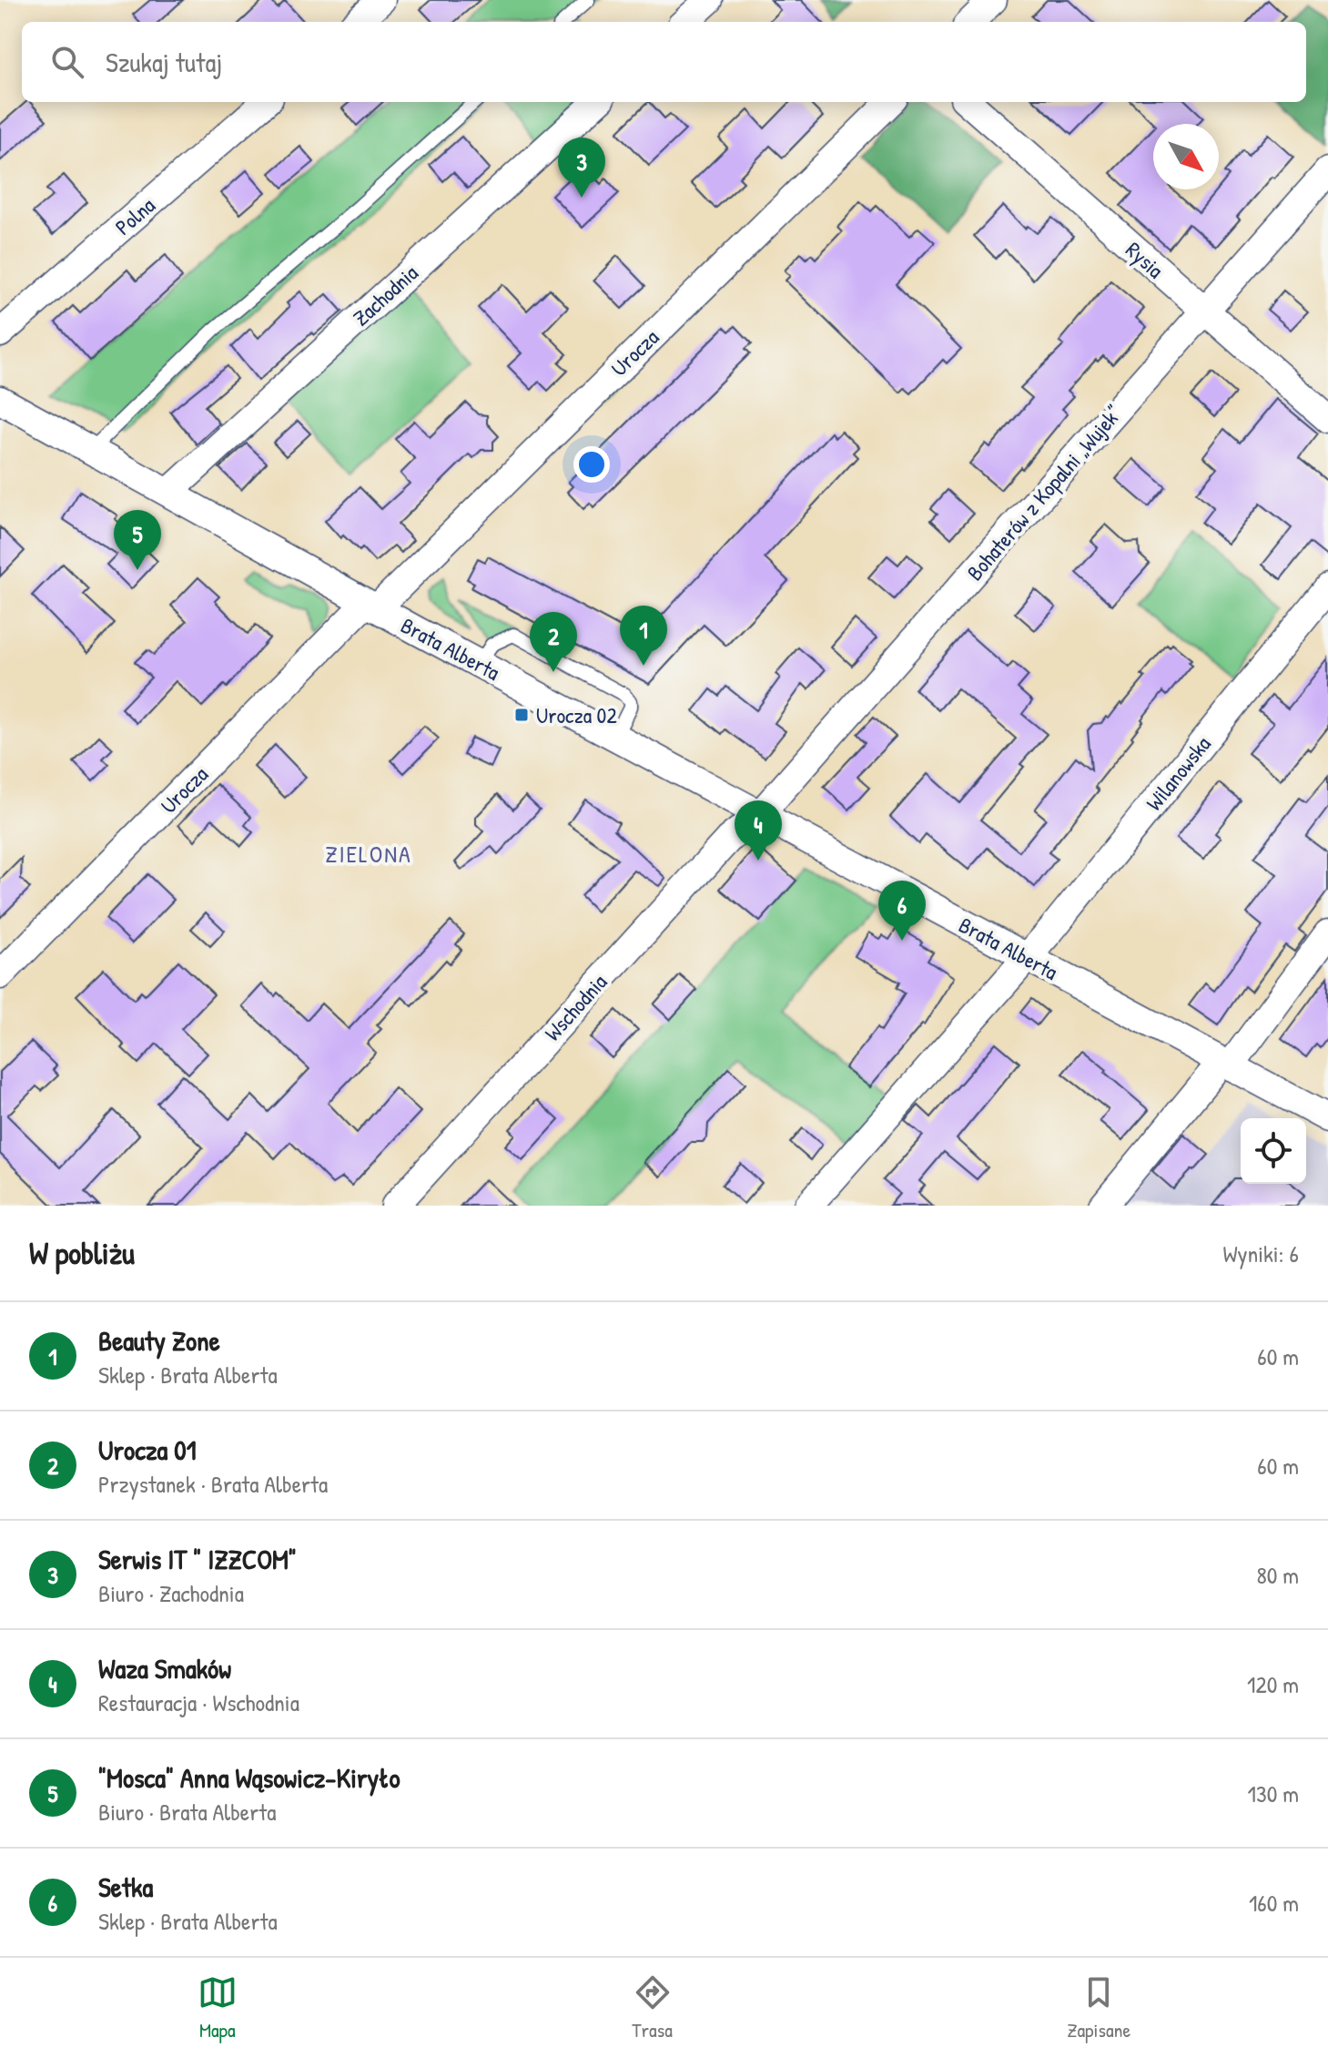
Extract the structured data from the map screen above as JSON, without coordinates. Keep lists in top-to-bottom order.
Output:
{
  "streets": {
    "street": [
      "Polna",
      "Rysia",
      "Zachodnia",
      "Urocza",
      "Bohaterów z Kopalni „Wujek”",
      "Brata Alberta",
      "Wilanowska",
      "Wschodnia"
    ]
  },
  "crossings": [
    ["Rysia", "Bohaterów z Kopalni „Wujek”"],
    ["Zachodnia", "Brata Alberta"],
    ["Urocza", "Brata Alberta"],
    ["Bohaterów z Kopalni „Wujek”", "Brata Alberta"],
    ["Bohaterów z Kopalni „Wujek”", "Wschodnia"],
    ["Brata Alberta", "Wilanowska"],
    ["Brata Alberta", "Wschodnia"]
  ],
  "districts": ["ZIELONA"],
  "places": {
    "transit": ["Urocza 02"]
  },
  "north": "bottom right",
  "page": {
    "search": "Szukaj tutaj",
    "pins": [
      "3",
      "5",
      "1",
      "2",
      "4",
      "6"
    ],
    "heading": ["W pobliżu", "Wyniki: 6"],
    "list": [
      {
        "mark": "1",
        "name": "Beauty Zone",
        "note": "Sklep · Brata Alberta",
        "value": "60 m"
      },
      {
        "mark": "2",
        "name": "Urocza 01",
        "note": "Przystanek · Brata Alberta",
        "value": "60 m"
      },
      {
        "mark": "3",
        "name": "Serwis IT \" IZZCOM\"",
        "note": "Biuro · Zachodnia",
        "value": "80 m"
      },
      {
        "mark": "4",
        "name": "Waza Smaków",
        "note": "Restauracja · Wschodnia",
        "value": "120 m"
      },
      {
        "mark": "5",
        "name": "\"Mosca\" Anna Wąsowicz-Kiryło",
        "note": "Biuro · Brata Alberta",
        "value": "130 m"
      },
      {
        "mark": "6",
        "name": "Setka",
        "note": "Sklep · Brata Alberta",
        "value": "160 m"
      }
    ],
    "nav": ["Mapa", "Trasa", "Zapisane"]
  }
}
